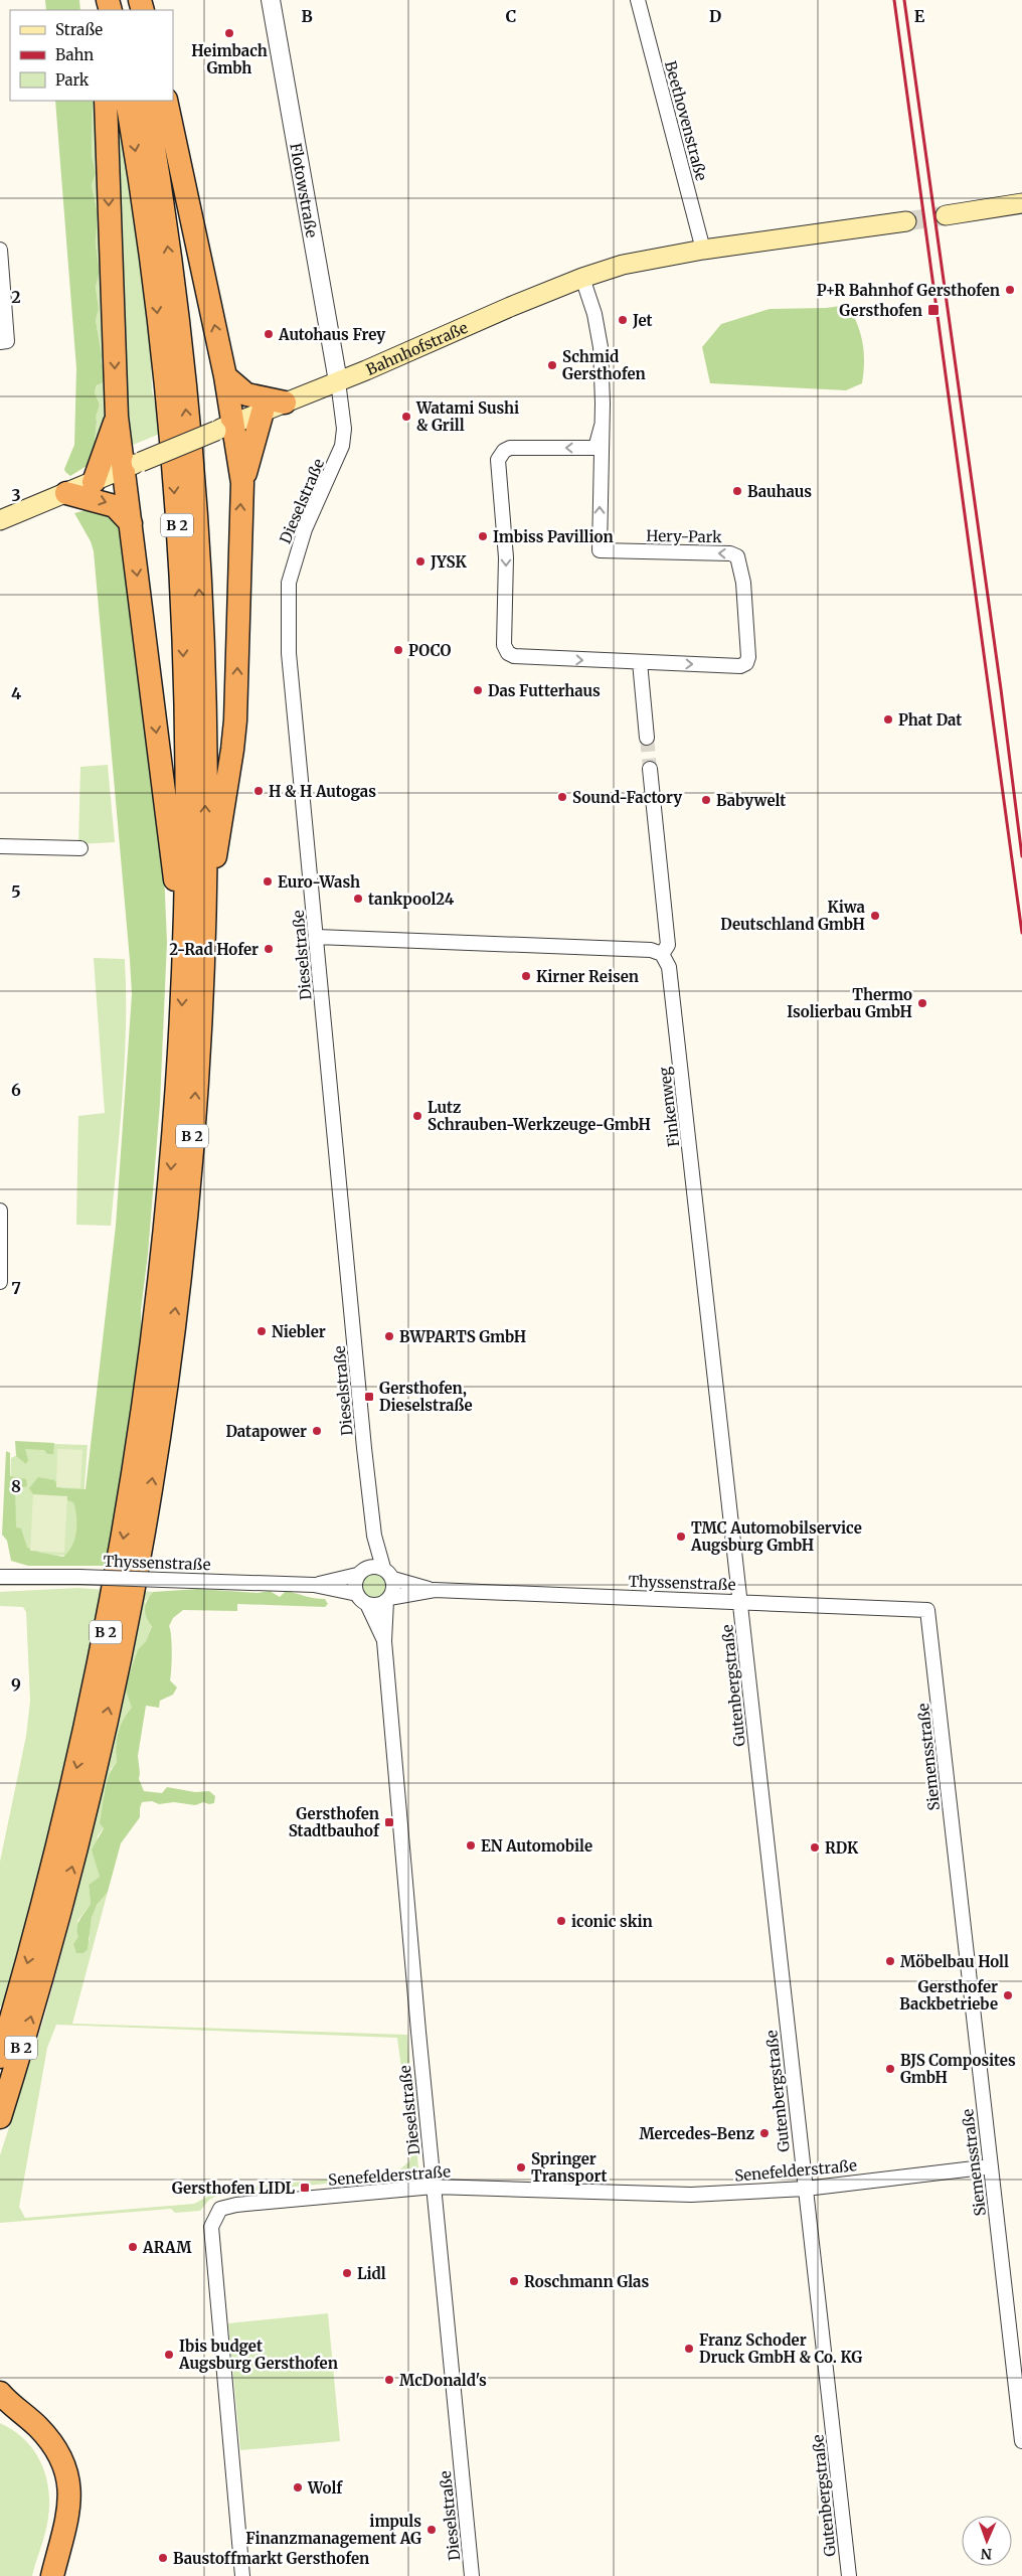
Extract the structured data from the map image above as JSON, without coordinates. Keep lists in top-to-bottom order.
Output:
{
  "streets": {
    "highway": ["B 2"],
    "main road": ["Bahnhofstraße"],
    "street": [
      "Beethovenstraße",
      "Flotowstraße",
      "Dieselstraße",
      "Hery-Park",
      "Finkenweg",
      "Thyssenstraße",
      "Gutenbergstraße",
      "Siemensstraße",
      "Senefelderstraße"
    ]
  },
  "crossings": [
    ["Beethovenstraße", "Bahnhofstraße"],
    ["Flotowstraße", "Bahnhofstraße"],
    ["Flotowstraße", "Dieselstraße"],
    ["Bahnhofstraße", "Dieselstraße"],
    ["Bahnhofstraße", "Hery-Park"],
    ["Dieselstraße", "Thyssenstraße"],
    ["Dieselstraße", "Senefelderstraße"],
    ["Finkenweg", "Thyssenstraße"],
    ["Finkenweg", "Gutenbergstraße"],
    ["Thyssenstraße", "Gutenbergstraße"],
    ["Thyssenstraße", "Siemensstraße"],
    ["Gutenbergstraße", "Senefelderstraße"],
    ["Siemensstraße", "Senefelderstraße"]
  ],
  "places": {
    "other": [
      "Heimbach Gmbh",
      "P+R Bahnhof Gersthofen",
      "Jet",
      "Autohaus Frey",
      "Schmid Gersthofen",
      "Watami Sushi & Grill",
      "Bauhaus",
      "Imbiss Pavillion",
      "JYSK",
      "POCO",
      "Das Futterhaus",
      "Phat Dat",
      "H & H Autogas",
      "Sound-Factory",
      "Babywelt",
      "Euro-Wash",
      "tankpool24",
      "Kiwa Deutschland GmbH",
      "2-Rad Hofer",
      "Kirner Reisen",
      "Thermo Isolierbau GmbH",
      "Lutz Schrauben-Werkzeuge-GmbH",
      "Niebler",
      "BWPARTS GmbH",
      "Datapower",
      "TMC Automobilservice Augsburg GmbH",
      "EN Automobile",
      "RDK",
      "iconic skin",
      "Möbelbau Holl",
      "Gersthofer Backbetriebe",
      "BJS Composites GmbH",
      "Mercedes-Benz",
      "Springer Transport",
      "ARAM",
      "Lidl",
      "Roschmann Glas",
      "Franz Schoder Druck GmbH & Co. KG",
      "Ibis budget Augsburg Gersthofen",
      "McDonald's",
      "Wolf",
      "impuls Finanzmanagement AG",
      "Baustoffmarkt Gersthofen"
    ],
    "transit": [
      "Gersthofen",
      "Gersthofen, Dieselstraße",
      "Gersthofen Stadtbauhof",
      "Gersthofen LIDL"
    ]
  },
  "legend": ["Straße", "Bahn", "Park"],
  "north": "bottom",
  "grid": {
    "columns": [
      "B",
      "C",
      "D",
      "E"
    ],
    "rows": [
      "2",
      "3",
      "4",
      "5",
      "6",
      "7",
      "8",
      "9"
    ]
  }
}
